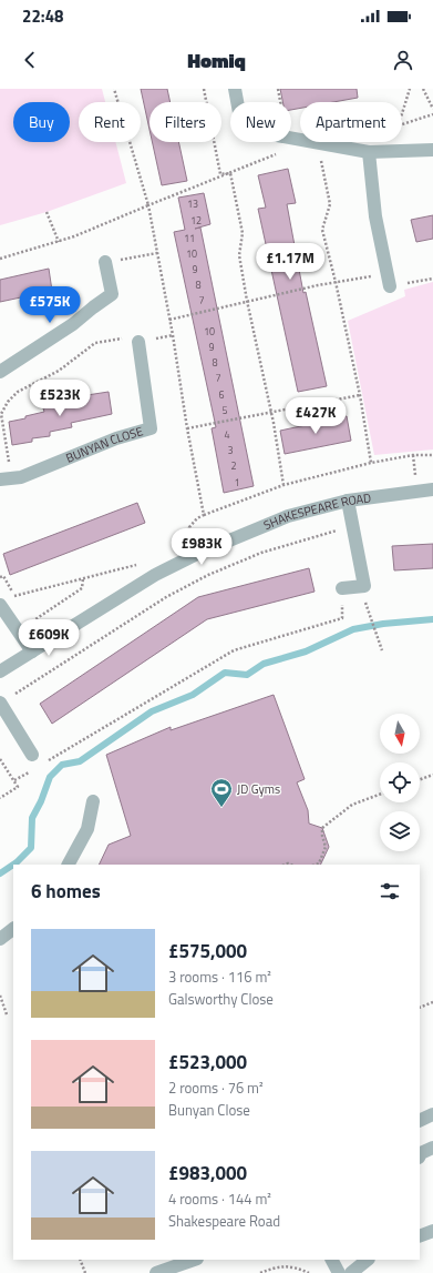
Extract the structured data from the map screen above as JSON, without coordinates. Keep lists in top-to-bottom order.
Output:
{
  "streets": {
    "street": ["BUNYAN CLOSE", "SHAKESPEARE ROAD"]
  },
  "places": {
    "sports": ["JD Gyms"]
  },
  "house_numbers": [
    "13",
    "12",
    "11",
    "10",
    "9",
    "8",
    "7",
    "10",
    "9",
    "8",
    "7",
    "6",
    "5",
    "4",
    "3",
    "2",
    "1"
  ],
  "north": "bottom",
  "page": {
    "status": "22:48",
    "header": "Homiq",
    "chip": [
      "Buy",
      "Rent",
      "Filters",
      "New",
      "Apartment"
    ],
    "price": [
      "£1.17M",
      "£575K",
      "£523K",
      "£427K",
      "£983K",
      "£609K"
    ],
    "heading": "6 homes",
    "list": [
      {
        "name": "£575,000",
        "note": "3 rooms · 116 m² · Galsworthy Close"
      },
      {
        "name": "£523,000",
        "note": "2 rooms · 76 m² · Bunyan Close"
      },
      {
        "name": "£983,000",
        "note": "4 rooms · 144 m² · Shakespeare Road"
      }
    ]
  }
}
